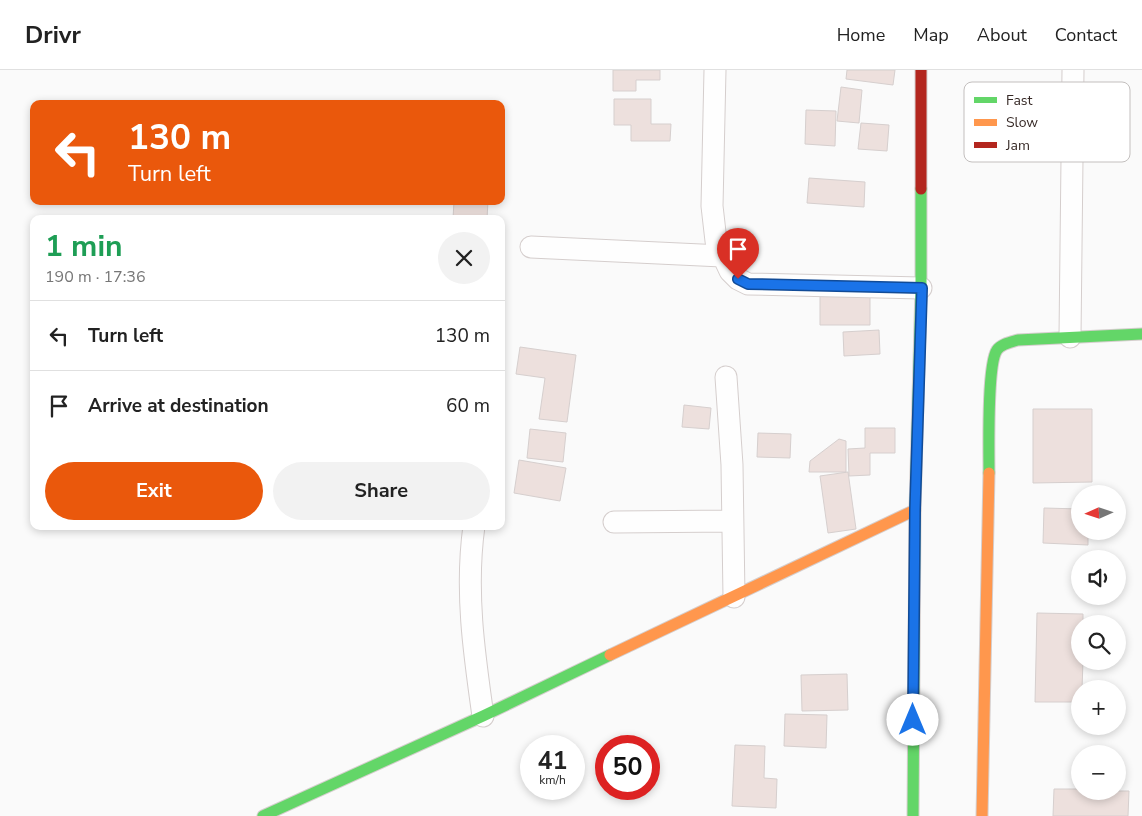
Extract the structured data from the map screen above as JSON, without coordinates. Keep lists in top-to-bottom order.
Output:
{
  "legend": ["Fast", "Slow", "Jam"],
  "north": "left",
  "page": {
    "header": "Drivr",
    "nav": [
      "Home",
      "Map",
      "About",
      "Contact"
    ],
    "turn": ["130 m", "Turn left"],
    "heading": ["1 min", "190 m · 17:36"],
    "list": [
      {
        "name": "Turn left",
        "value": "130 m"
      },
      {
        "name": "Arrive at destination",
        "value": "60 m"
      }
    ],
    "buttons": ["Exit", "Share"],
    "map_buttons": ["+", "−"],
    "speed": "41 km/h",
    "limit": "50"
  }
}
